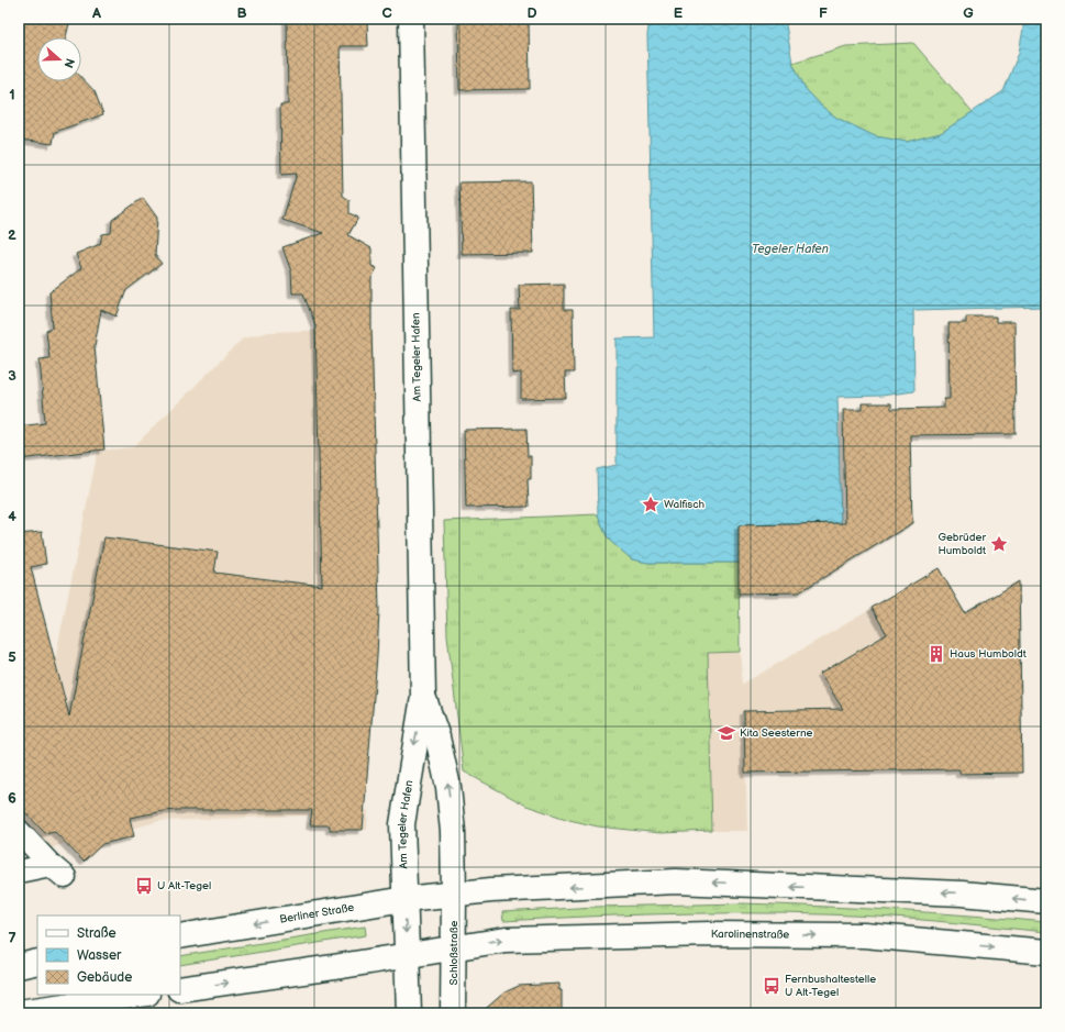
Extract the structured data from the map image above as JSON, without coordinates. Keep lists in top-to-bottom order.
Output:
{
  "streets": {
    "main road": [
      "Am Tegeler Hafen",
      "Berliner Straße",
      "Karolinenstraße",
      "Schloßstraße"
    ]
  },
  "crossings": [
    ["Am Tegeler Hafen", "Berliner Straße"],
    ["Am Tegeler Hafen", "Schloßstraße"],
    ["Berliner Straße", "Schloßstraße"],
    ["Karolinenstraße", "Schloßstraße"]
  ],
  "water": ["Tegeler Hafen"],
  "places": {
    "place": ["Walfisch", "Gebrüder Humboldt"],
    "building": ["Haus Humboldt"],
    "school or university": ["Kita Seesterne"],
    "bus stop": ["U Alt-Tegel", "Fernbushaltestelle U Alt-Tegel"]
  },
  "legend": ["Straße", "Wasser", "Gebäude"],
  "north": "right",
  "grid": {
    "columns": [
      "A",
      "B",
      "C",
      "D",
      "E",
      "F",
      "G"
    ],
    "rows": [
      "1",
      "2",
      "3",
      "4",
      "5",
      "6",
      "7"
    ]
  }
}
